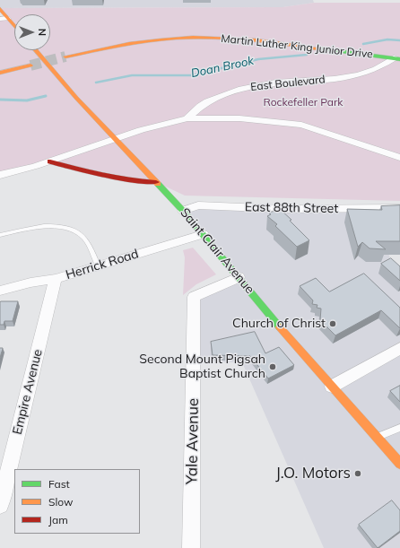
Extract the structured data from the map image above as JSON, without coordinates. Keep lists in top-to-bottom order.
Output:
{
  "streets": {
    "main road": ["Martin Luther King Junior Drive", "Saint Clair Avenue"],
    "street": [
      "East Boulevard",
      "East 88th Street",
      "Herrick Road",
      "Empire Avenue",
      "Yale Avenue"
    ]
  },
  "crossings": [
    ["Martin Luther King Junior Drive", "East Boulevard"],
    ["East Boulevard", "Saint Clair Avenue"],
    ["East 88th Street", "Saint Clair Avenue"],
    ["Saint Clair Avenue", "Herrick Road"],
    ["Saint Clair Avenue", "Yale Avenue"],
    ["Herrick Road", "Empire Avenue"]
  ],
  "water": ["Doan Brook"],
  "parks": ["Rockefeller Park"],
  "places": ["Church of Christ", "Second Mount Pigsah Baptist Church", "J.O. Motors"],
  "legend": ["Fast", "Slow", "Jam"],
  "north": "right"
}
